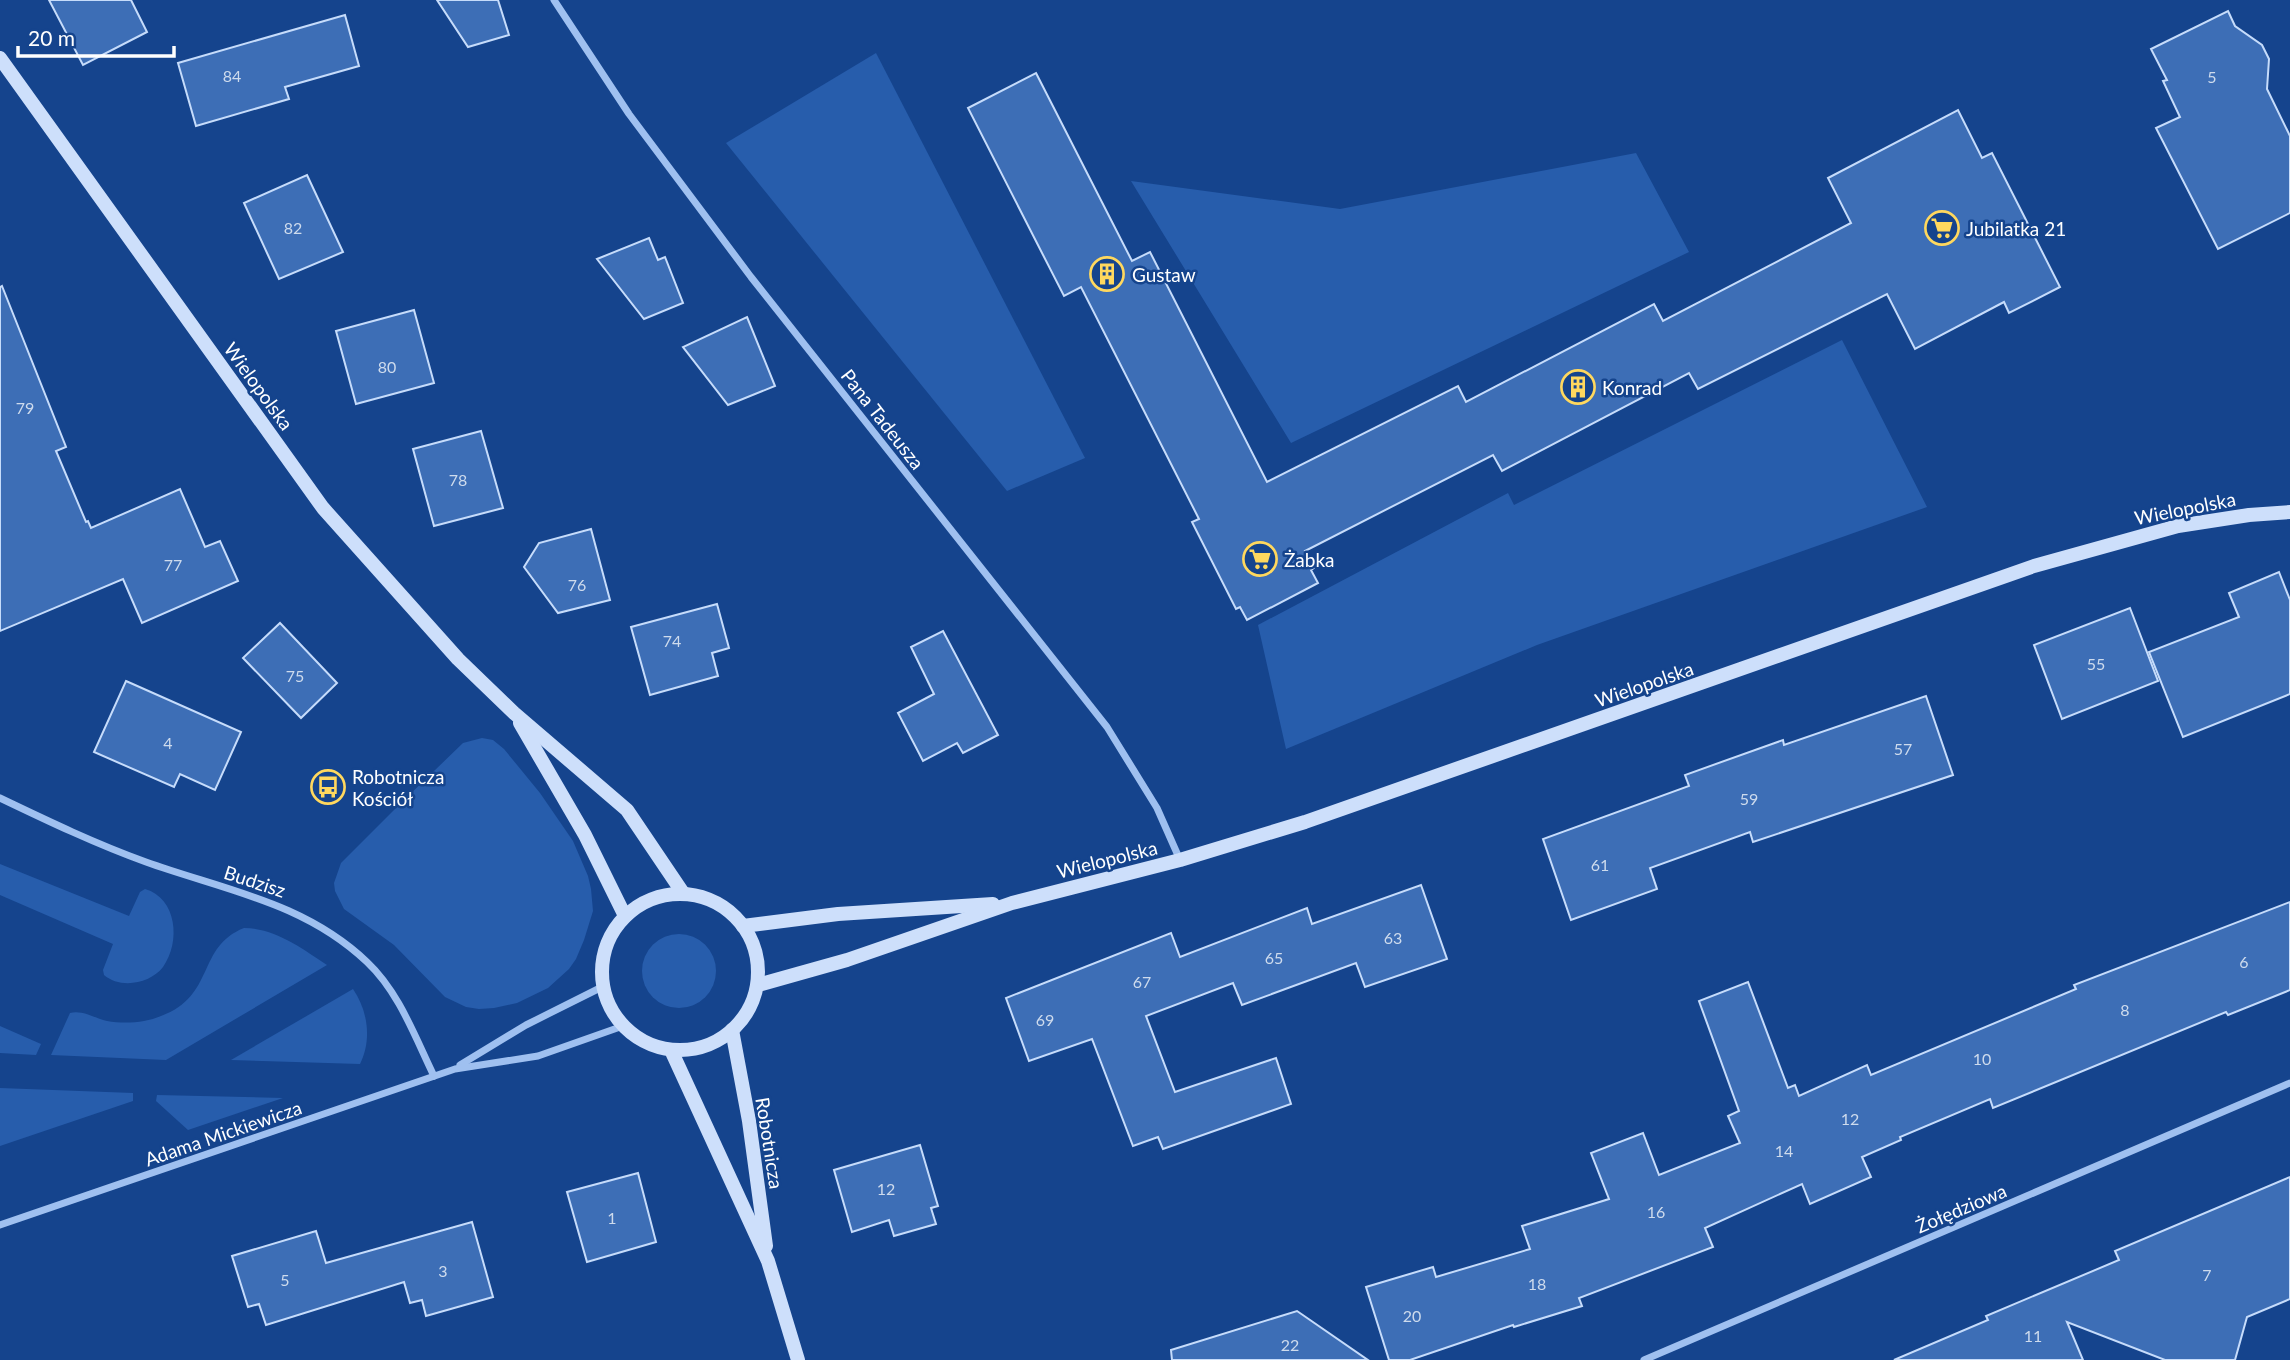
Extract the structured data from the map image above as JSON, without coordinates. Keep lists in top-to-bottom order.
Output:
{
  "streets": {
    "street": [
      "Wielopolska",
      "Pana Tadeusza",
      "Budzisz",
      "Adama Mickiewicza",
      "Robotnicza",
      "Żołędziowa"
    ]
  },
  "crossings": [
    ["Wielopolska", "Pana Tadeusza"],
    ["Wielopolska", "Adama Mickiewicza"],
    ["Wielopolska", "Robotnicza"],
    ["Budzisz", "Adama Mickiewicza"],
    ["Adama Mickiewicza", "Robotnicza"]
  ],
  "places": {
    "supermarket": ["Jubilatka 21", "Żabka"],
    "building": ["Gustaw", "Konrad"],
    "bus stop": ["Robotnicza Kościół"]
  },
  "house_numbers": [
    "84",
    "5",
    "82",
    "80",
    "79",
    "78",
    "77",
    "76",
    "74",
    "55",
    "75",
    "4",
    "57",
    "59",
    "61",
    "63",
    "65",
    "6",
    "67",
    "8",
    "69",
    "10",
    "12",
    "14",
    "12",
    "16",
    "1",
    "3",
    "7",
    "5",
    "18",
    "20",
    "11",
    "22"
  ],
  "scale_bar": "20 m"
}
